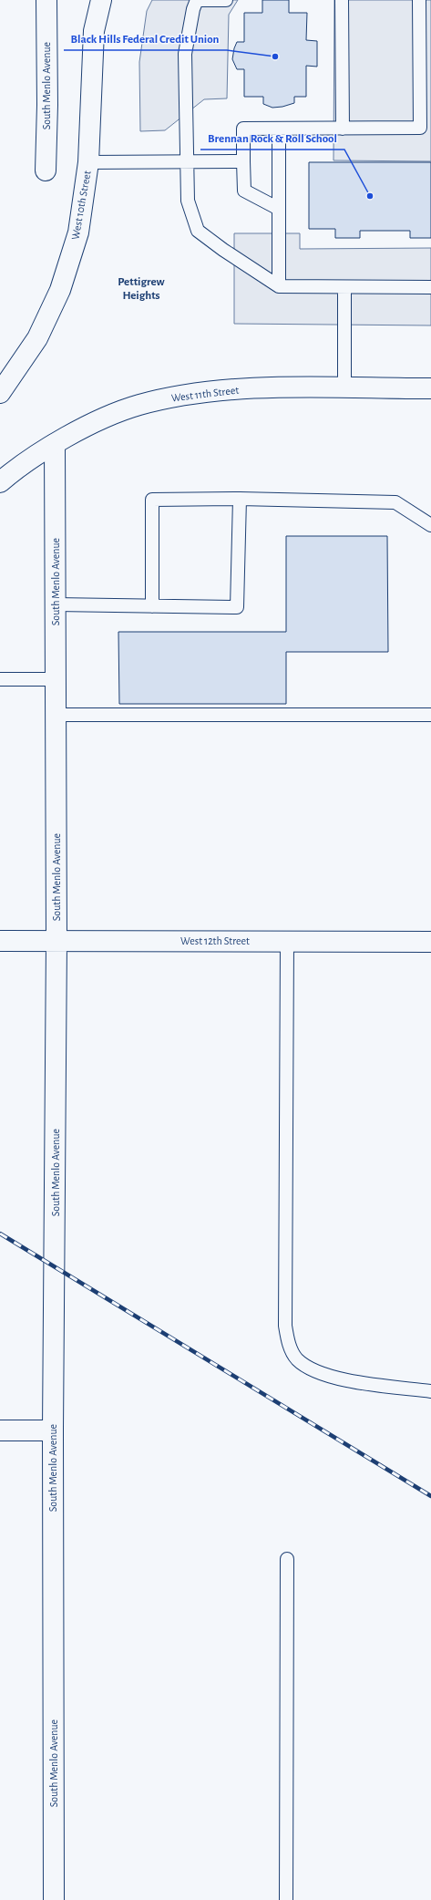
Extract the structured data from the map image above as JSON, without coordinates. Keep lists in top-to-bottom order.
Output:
{
  "streets": {
    "street": [
      "South Menlo Avenue",
      "West 10th Street",
      "West 11th Street",
      "West 12th Street"
    ]
  },
  "crossings": [
    ["South Menlo Avenue", "West 11th Street"],
    ["South Menlo Avenue", "West 12th Street"]
  ],
  "districts": ["Pettigrew Heights"],
  "places": ["Black Hills Federal Credit Union", "Brennan Rock & Roll School"]
}
